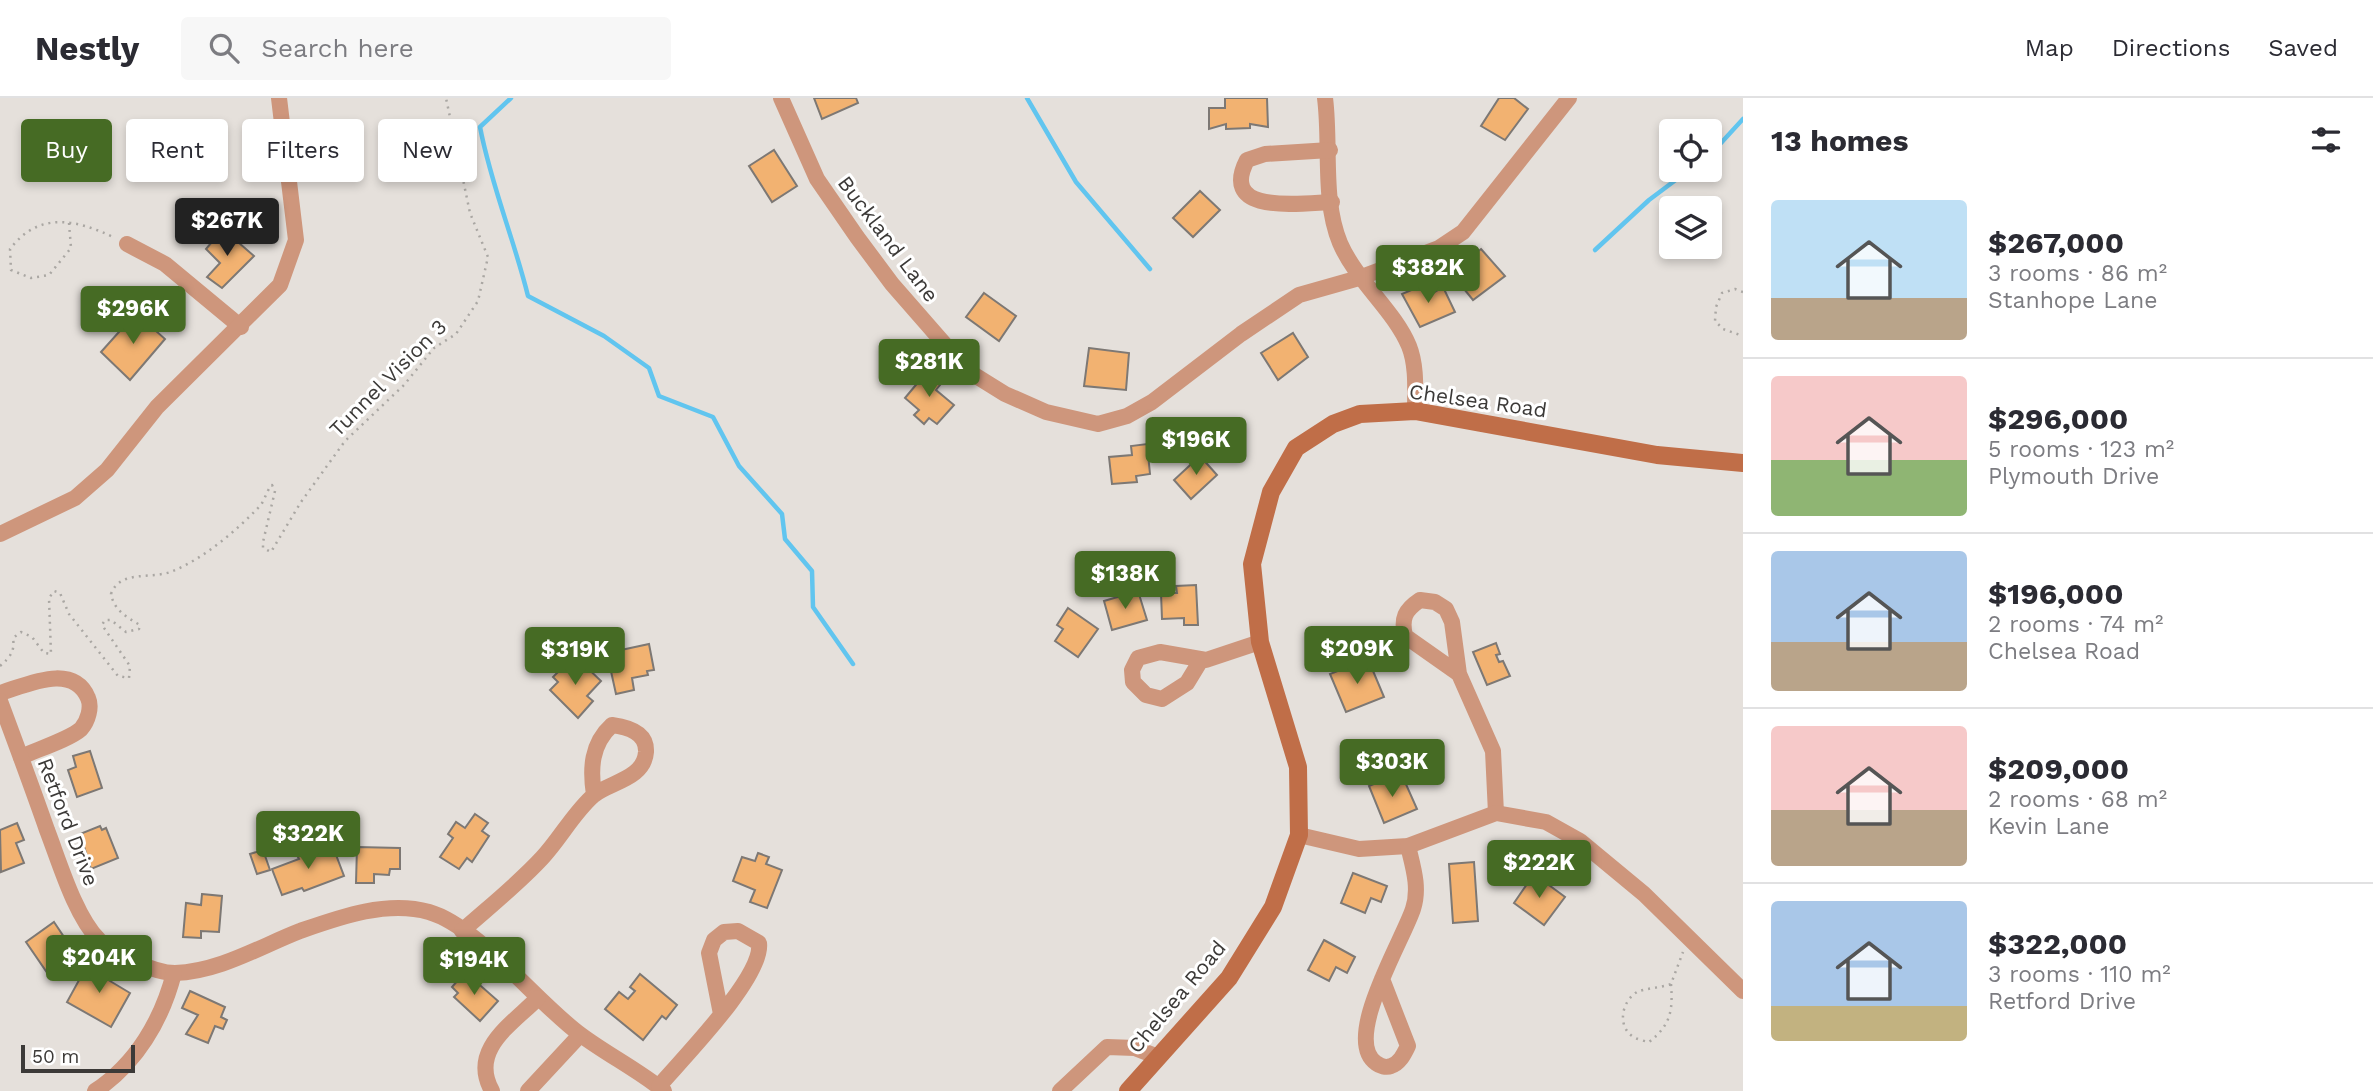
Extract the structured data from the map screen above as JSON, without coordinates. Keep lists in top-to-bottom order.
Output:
{
  "streets": {
    "street": ["Buckland Lane", "Chelsea Road", "Retford Drive"],
    "path": ["Tunnel Vision 3"]
  },
  "scale_bar": "50 m",
  "page": {
    "header": "Nestly",
    "search": "Search here",
    "nav": ["Map", "Directions", "Saved"],
    "heading": "13 homes",
    "chip": [
      "Buy",
      "Rent",
      "Filters",
      "New"
    ],
    "list": [
      {
        "name": "$267,000",
        "note": "3 rooms · 86 m² · Stanhope Lane"
      },
      {
        "name": "$296,000",
        "note": "5 rooms · 123 m² · Plymouth Drive"
      },
      {
        "name": "$196,000",
        "note": "2 rooms · 74 m² · Chelsea Road"
      },
      {
        "name": "$209,000",
        "note": "2 rooms · 68 m² · Kevin Lane"
      },
      {
        "name": "$322,000",
        "note": "3 rooms · 110 m² · Retford Drive"
      }
    ],
    "price": [
      "$267K",
      "$382K",
      "$296K",
      "$281K",
      "$196K",
      "$138K",
      "$209K",
      "$319K",
      "$303K",
      "$322K",
      "$222K",
      "$204K",
      "$194K"
    ],
    "scale": "50 m"
  }
}
